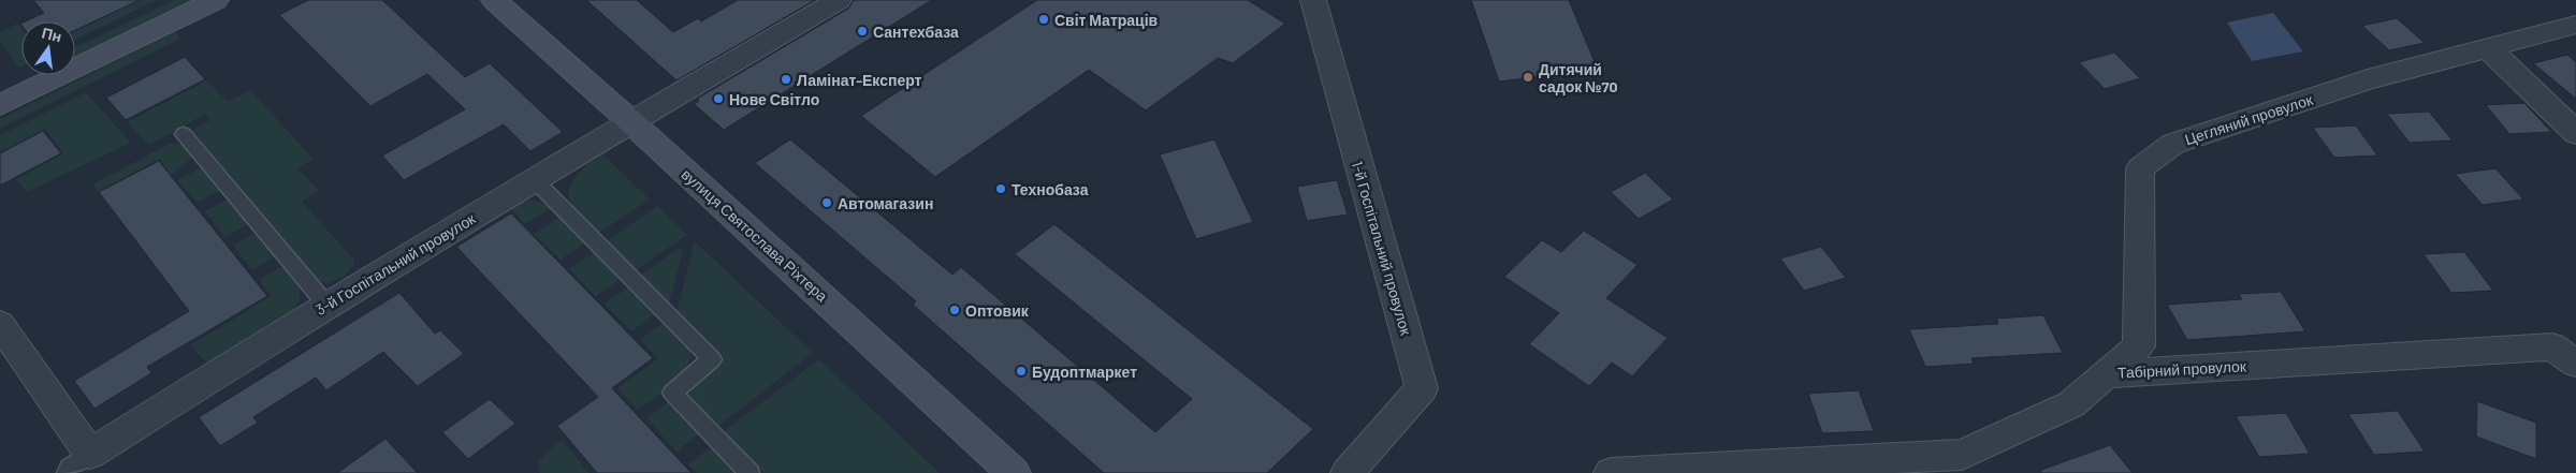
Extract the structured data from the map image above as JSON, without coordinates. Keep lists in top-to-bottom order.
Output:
{
  "streets": {
    "main road": ["вулиця Святослава Ріхтера"],
    "street": [
      "Цегляний провулок",
      "1-й Госпітальний провулок",
      "3-й Госпітальний провулок",
      "Табірний провулок"
    ]
  },
  "crossings": [
    ["Цегляний провулок", "Табірний провулок"],
    ["вулиця Святослава Ріхтера", "3-й Госпітальний провулок"]
  ],
  "places": [
    "Світ Матраців",
    "Сантехбаза",
    "Дитячий садок №70",
    "Ламінат-Експерт",
    "Нове Світло",
    "Технобаза",
    "Автомагазин",
    "Оптовик",
    "Будоптмаркет"
  ],
  "north": "top"
}
